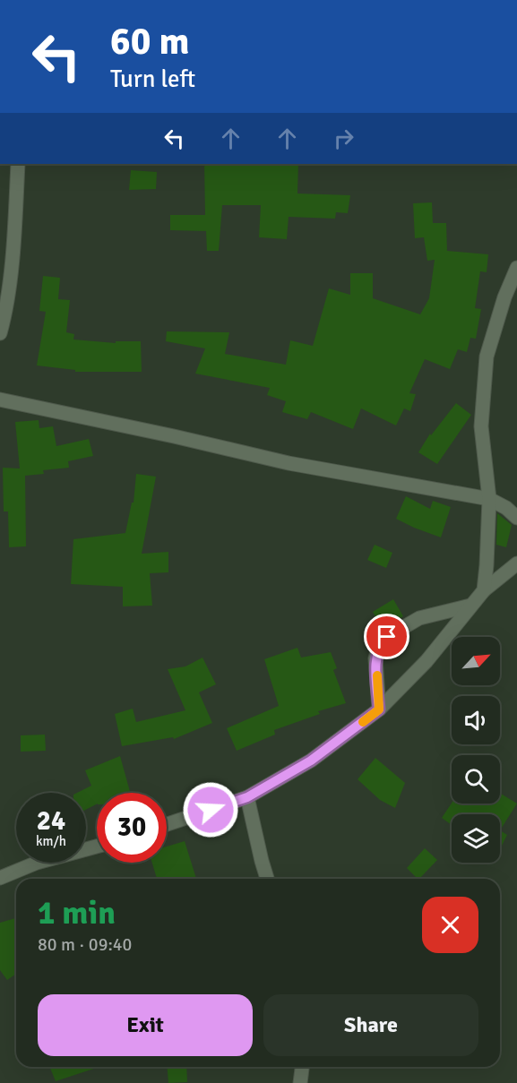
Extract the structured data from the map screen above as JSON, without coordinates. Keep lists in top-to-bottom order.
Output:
{
  "north": "top right",
  "page": {
    "turn": ["60 m", "Turn left"],
    "speed": "24 km/h",
    "limit": "30",
    "heading": ["1 min", "80 m · 09:40"],
    "buttons": ["Exit", "Share"]
  }
}
